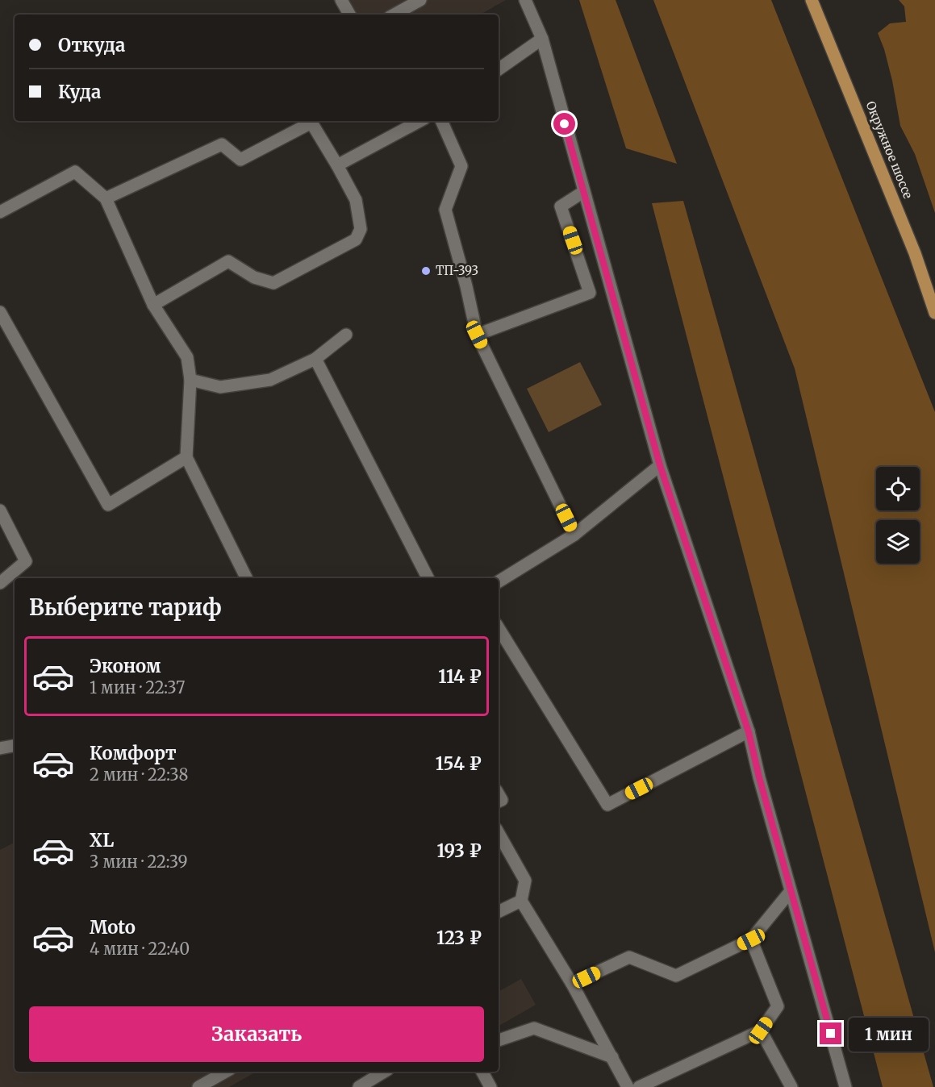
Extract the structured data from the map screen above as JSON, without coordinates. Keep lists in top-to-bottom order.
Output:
{
  "streets": {
    "main road": ["Окружное шоссе"]
  },
  "places": ["ТП-393"],
  "page": {
    "banner": ["Откуда", "Куда"],
    "heading": "Выберите тариф",
    "list": [
      {
        "name": "Эконом",
        "note": "1 мин · 22:37",
        "value": "114 ₽"
      },
      {
        "name": "Комфорт",
        "note": "2 мин · 22:38",
        "value": "154 ₽"
      },
      {
        "name": "XL",
        "note": "3 мин · 22:39",
        "value": "193 ₽"
      },
      {
        "name": "Moto",
        "note": "4 мин · 22:40",
        "value": "123 ₽"
      }
    ],
    "buttons": "Заказать",
    "bubble": "1 мин"
  }
}
